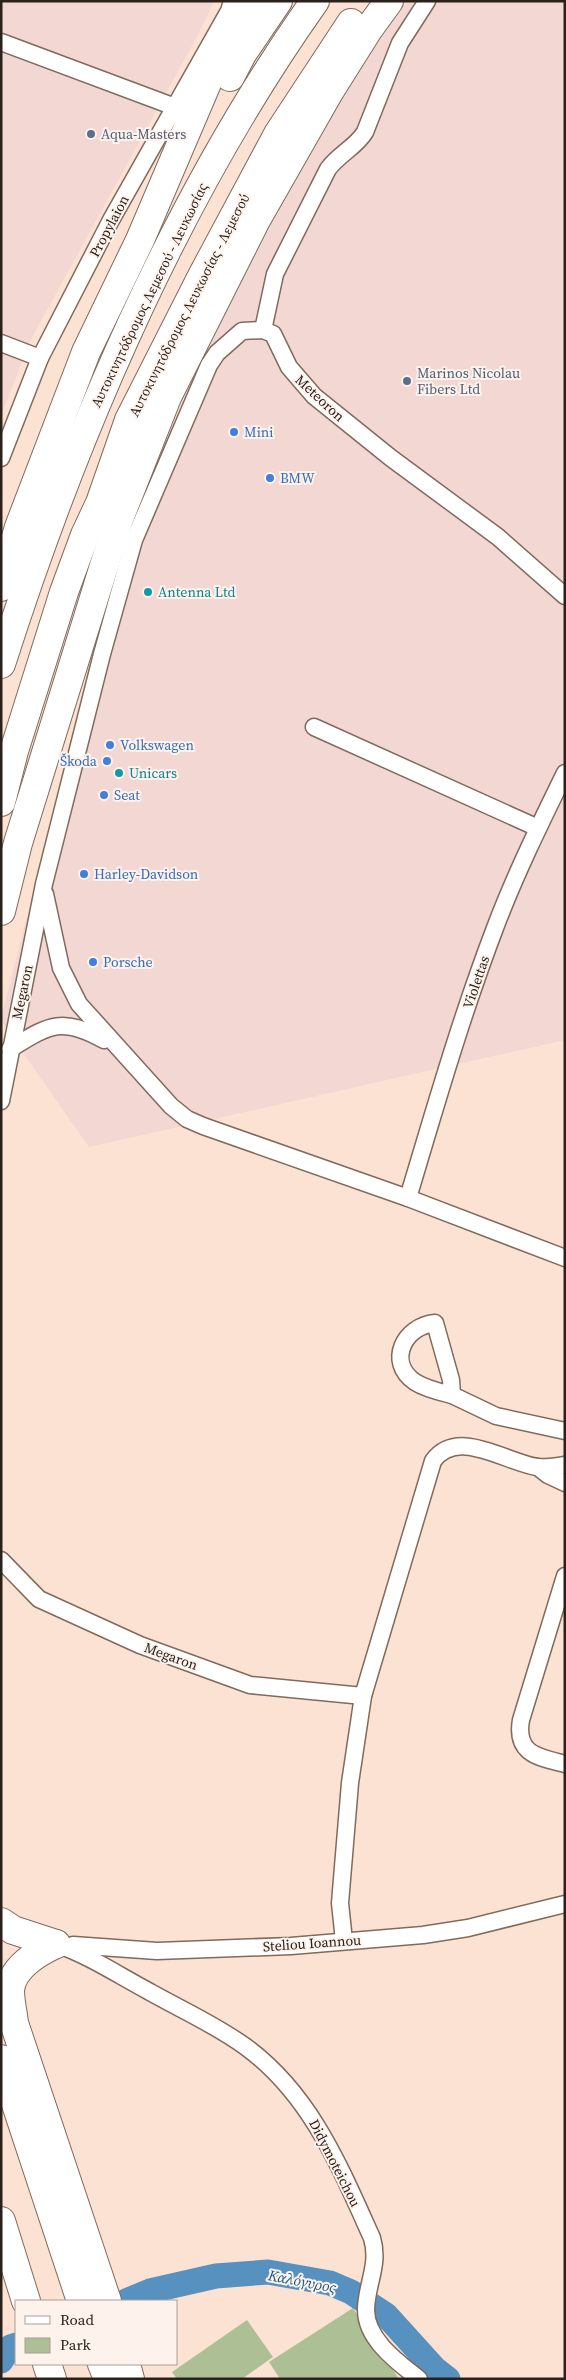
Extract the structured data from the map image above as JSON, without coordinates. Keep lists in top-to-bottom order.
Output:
{
  "streets": {
    "highway": ["Αυτοκινητόδρομος Λεμεσού - Λευκωσίας", "Αυτοκινητόδρομος Λευκωσίας - Λεμεσού"],
    "street": [
      "Propylaion",
      "Meteoron",
      "Violettas",
      "Megaron",
      "Steliou Ioannou",
      "Didymoteichou"
    ]
  },
  "crossings": [
    ["Meteoron", "Megaron"],
    ["Steliou Ioannou", "Didymoteichou"]
  ],
  "water": ["Καλόγυρος"],
  "places": [
    "Aqua-Masters",
    "Marinos Nicolau Fibers Ltd",
    "Mini",
    "BMW",
    "Antenna Ltd",
    "Volkswagen",
    "Škoda",
    "Unicars",
    "Seat",
    "Harley-Davidson",
    "Porsche"
  ],
  "legend": ["Road", "Park"]
}
